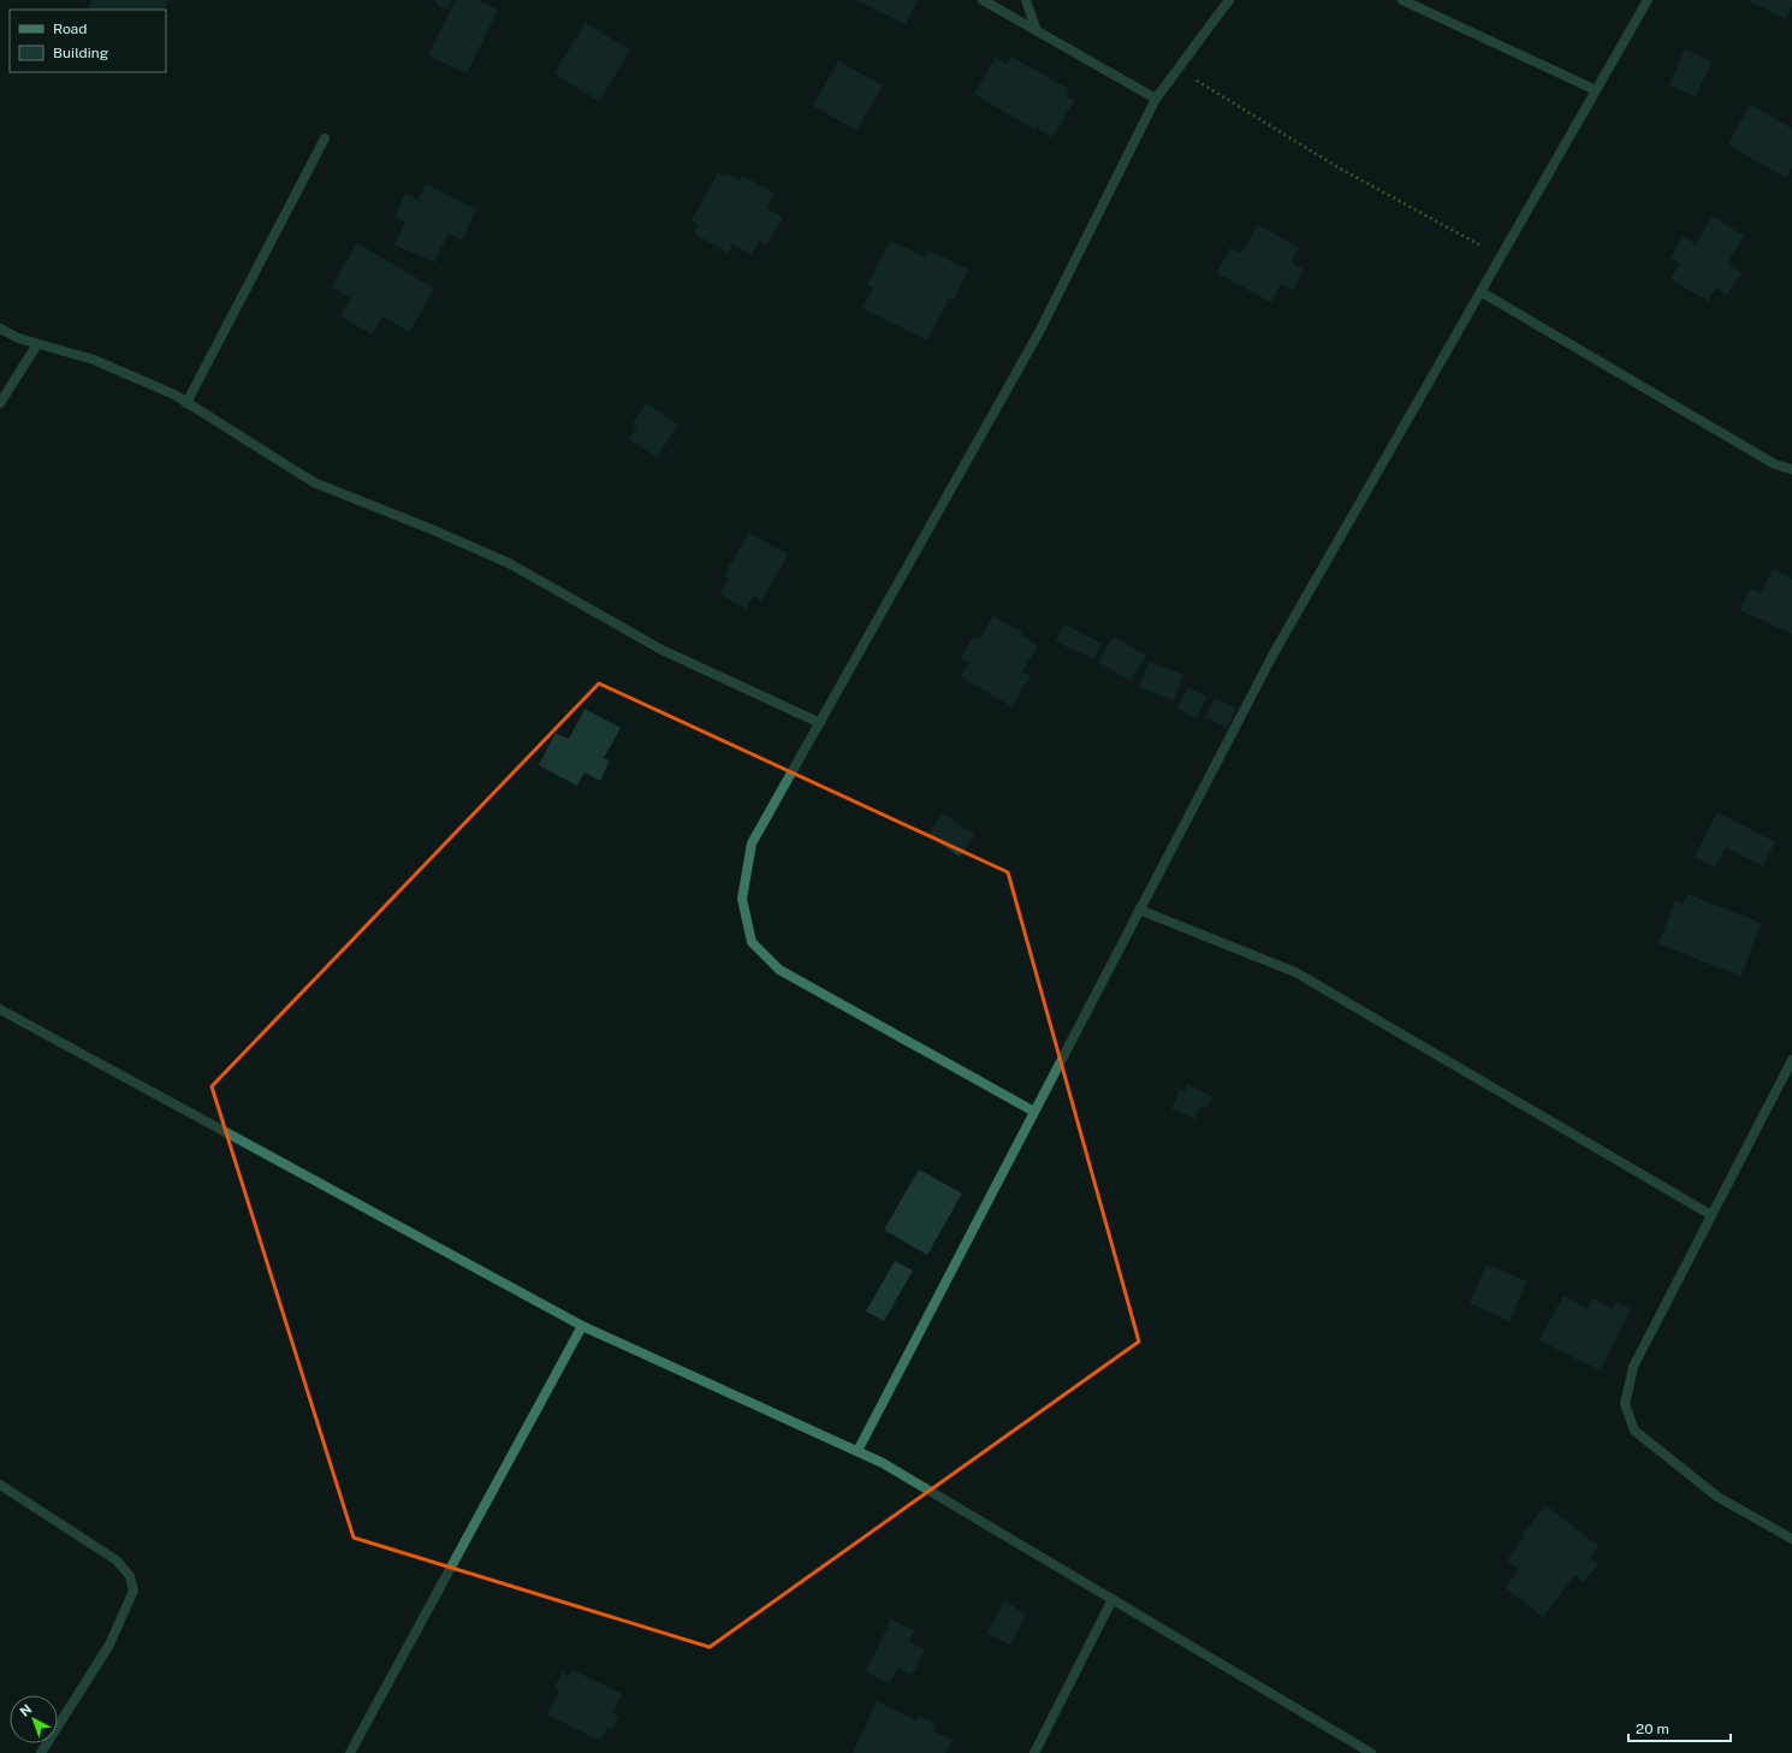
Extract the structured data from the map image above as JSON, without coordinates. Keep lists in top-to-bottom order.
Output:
{
  "legend": ["Road", "Building"],
  "scale_bar": "20 m",
  "north": "top left"
}
